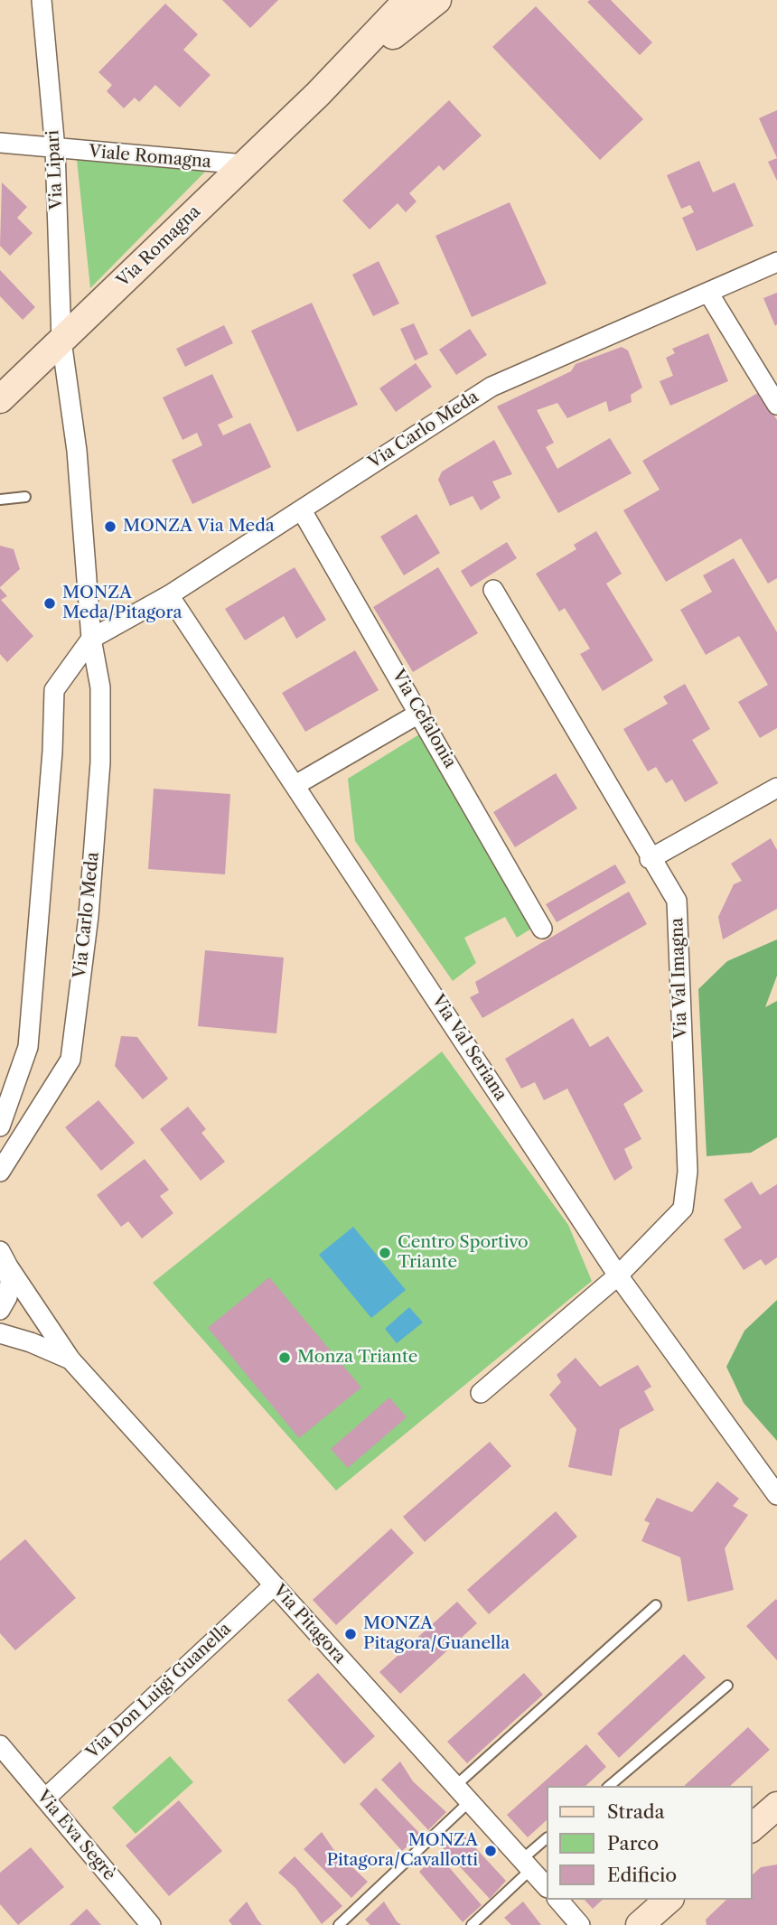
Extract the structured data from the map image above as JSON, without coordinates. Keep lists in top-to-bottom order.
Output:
{
  "streets": {
    "street": [
      "Viale Romagna",
      "Via Lipari",
      "Via Romagna",
      "Via Carlo Meda",
      "Via Cefalonia",
      "Via Val Imagna",
      "Via Val Seriana",
      "Via Pitagora",
      "Via Don Luigi Guanella",
      "Via Eva Segrè"
    ]
  },
  "crossings": [
    ["Viale Romagna", "Via Lipari"],
    ["Viale Romagna", "Via Romagna"],
    ["Via Lipari", "Via Romagna"],
    ["Via Lipari", "Via Carlo Meda"],
    ["Via Romagna", "Via Carlo Meda"],
    ["Via Carlo Meda", "Via Cefalonia"],
    ["Via Carlo Meda", "Via Val Seriana"],
    ["Via Val Imagna", "Via Val Seriana"],
    ["Via Pitagora", "Via Don Luigi Guanella"],
    ["Via Don Luigi Guanella", "Via Eva Segrè"]
  ],
  "places": [
    "MONZA Via Meda",
    "MONZA Meda/Pitagora",
    "Centro Sportivo Triante",
    "Monza Triante",
    "MONZA Pitagora/Guanella",
    "MONZA Pitagora/Cavallotti"
  ],
  "legend": ["Strada", "Parco", "Edificio"]
}
